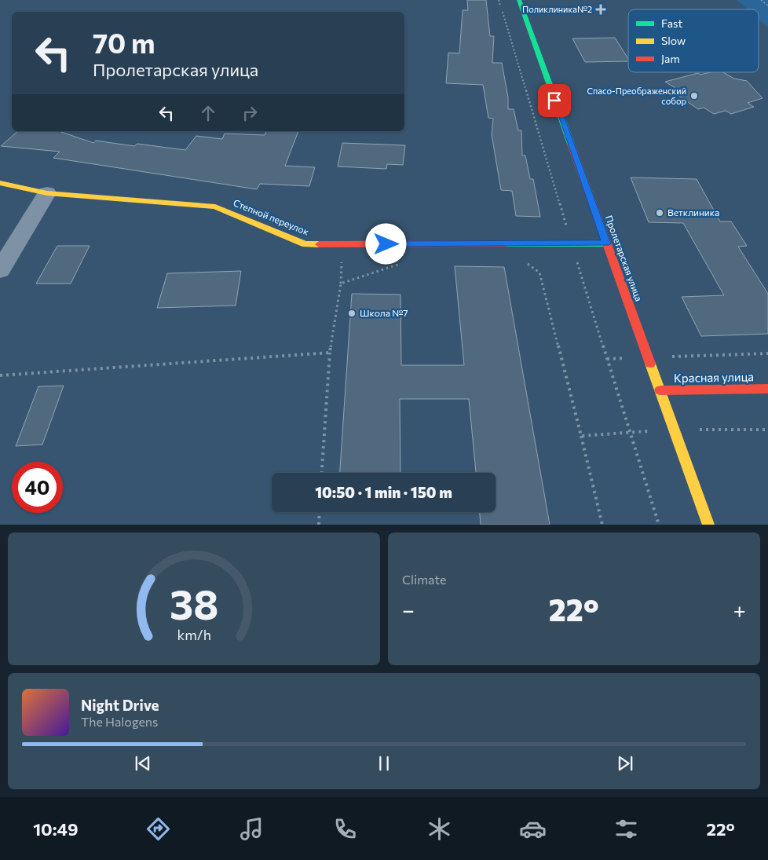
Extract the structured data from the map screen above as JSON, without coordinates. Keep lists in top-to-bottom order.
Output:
{
  "streets": {
    "street": ["Степной переулок", "Пролетарская улица", "Красная улица"]
  },
  "crossings": [
    ["Степной переулок", "Пролетарская улица"],
    ["Пролетарская улица", "Красная улица"]
  ],
  "places": {
    "health": ["Поликлиника№2"],
    "other": ["Спасо-Преображенский собор", "Ветклиника", "Школа №7"]
  },
  "legend": ["Fast", "Slow", "Jam"],
  "page": {
    "turn": ["70 m", "Пролетарская улица"],
    "limit": "40",
    "trip": "10:50 · 1 min · 150 m",
    "tile": "Climate",
    "heat": ["−", "22°", "+"],
    "song": ["Night Drive", "The Halogens"],
    "tabs": ["10:49", "22°"],
    "gauge": ["38", "km/h"]
  }
}
